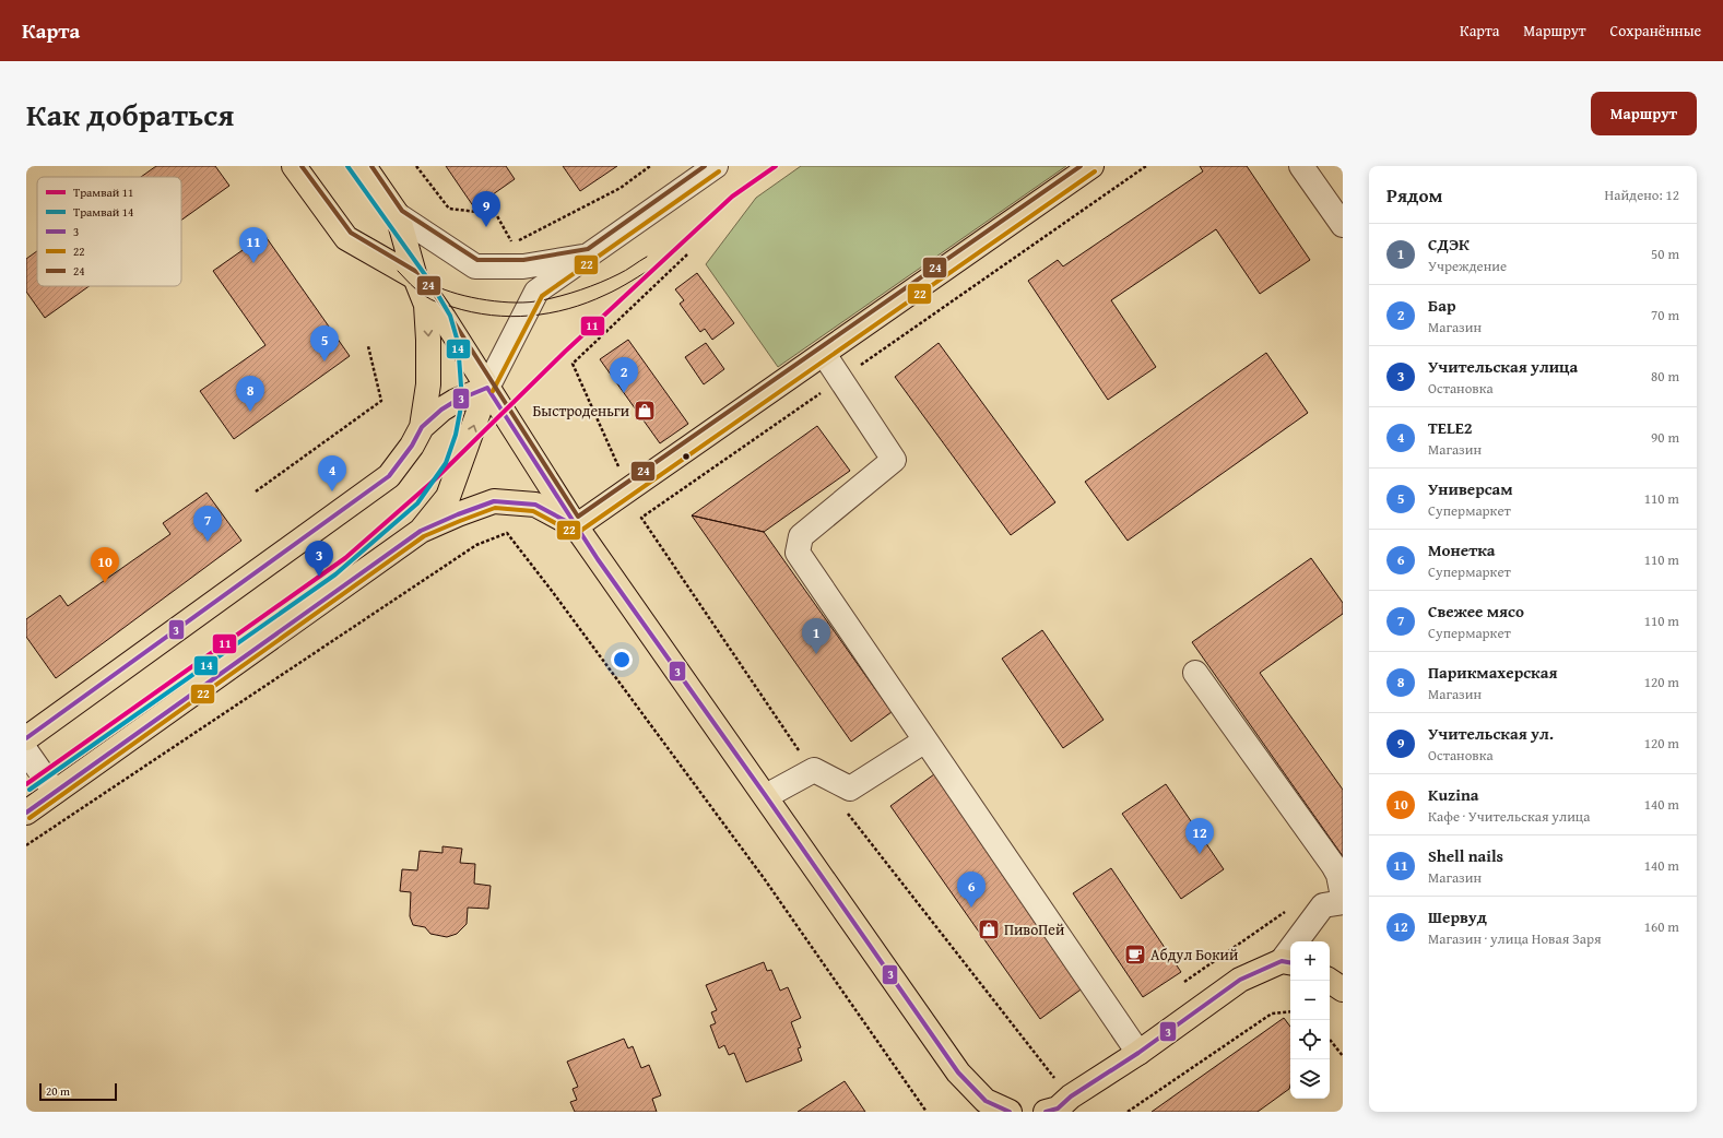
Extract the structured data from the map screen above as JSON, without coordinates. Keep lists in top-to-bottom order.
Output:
{
  "places": {
    "shop": ["Быстроденьги", "ПивоПей"],
    "cafe": ["Абдул Бокий"]
  },
  "lines": [
    "tram line 11",
    "tram line 14",
    "transit line 24",
    "transit line 22",
    "transit line 3"
  ],
  "legend": [
    "Трамвай 11",
    "Трамвай 14",
    "3",
    "22",
    "24"
  ],
  "scale_bar": "20 m",
  "page": {
    "header": "Карта",
    "nav": ["Карта", "Маршрут", "Сохранённые"],
    "title": "Как добраться",
    "buttons": "Маршрут",
    "heading": ["Рядом", "Найдено: 12"],
    "pins": [
      "9",
      "11",
      "5",
      "2",
      "8",
      "4",
      "7",
      "3",
      "10",
      "1",
      "12",
      "6"
    ],
    "list": [
      {
        "mark": "1",
        "name": "СДЭК",
        "note": "Учреждение",
        "value": "50 m"
      },
      {
        "mark": "2",
        "name": "Бар",
        "note": "Магазин",
        "value": "70 m"
      },
      {
        "mark": "3",
        "name": "Учительская улица",
        "note": "Остановка",
        "value": "80 m"
      },
      {
        "mark": "4",
        "name": "TELE2",
        "note": "Магазин",
        "value": "90 m"
      },
      {
        "mark": "5",
        "name": "Универсам",
        "note": "Супермаркет",
        "value": "110 m"
      },
      {
        "mark": "6",
        "name": "Монетка",
        "note": "Супермаркет",
        "value": "110 m"
      },
      {
        "mark": "7",
        "name": "Свежее мясо",
        "note": "Супермаркет",
        "value": "110 m"
      },
      {
        "mark": "8",
        "name": "Парикмахерская",
        "note": "Магазин",
        "value": "120 m"
      },
      {
        "mark": "9",
        "name": "Учительская ул.",
        "note": "Остановка",
        "value": "120 m"
      },
      {
        "mark": "10",
        "name": "Kuzina",
        "note": "Кафе · Учительская улица",
        "value": "140 m"
      },
      {
        "mark": "11",
        "name": "Shell nails",
        "note": "Магазин",
        "value": "140 m"
      },
      {
        "mark": "12",
        "name": "Шервуд",
        "note": "Магазин · улица Новая Заря",
        "value": "160 m"
      }
    ],
    "map_buttons": ["+", "−"],
    "scale": "20 m"
  }
}
